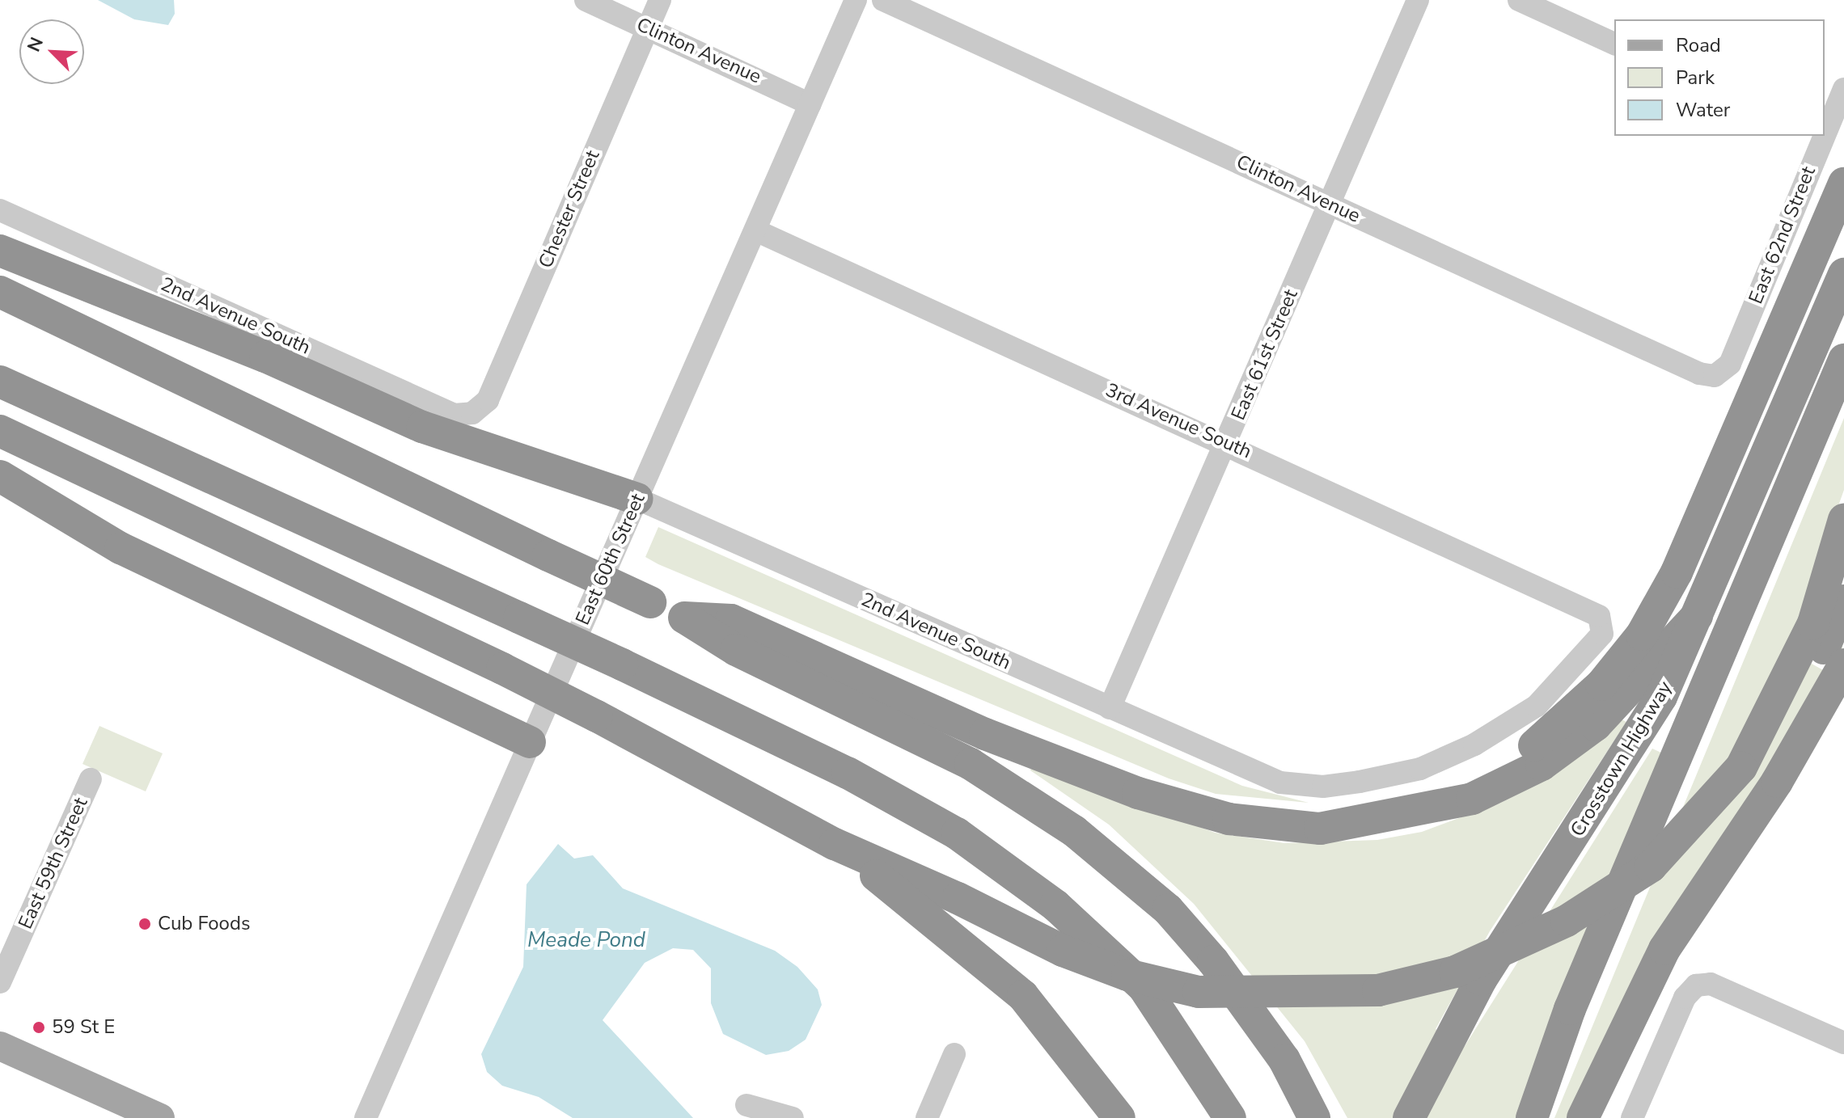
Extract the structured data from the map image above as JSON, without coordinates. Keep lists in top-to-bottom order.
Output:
{
  "streets": {
    "highway": ["Crosstown Highway"],
    "street": [
      "Clinton Avenue",
      "Chester Street",
      "East 62nd Street",
      "2nd Avenue South",
      "East 61st Street",
      "3rd Avenue South",
      "East 60th Street",
      "East 59th Street"
    ]
  },
  "crossings": [
    ["Clinton Avenue", "Chester Street"],
    ["Clinton Avenue", "East 62nd Street"],
    ["Clinton Avenue", "East 61st Street"],
    ["Clinton Avenue", "East 60th Street"],
    ["Chester Street", "2nd Avenue South"],
    ["2nd Avenue South", "East 61st Street"],
    ["2nd Avenue South", "3rd Avenue South"],
    ["2nd Avenue South", "East 60th Street"],
    ["East 61st Street", "3rd Avenue South"],
    ["3rd Avenue South", "East 60th Street"]
  ],
  "water": ["Meade Pond"],
  "places": ["Cub Foods", "59 St E"],
  "legend": ["Road", "Park", "Water"],
  "north": "top left"
}
